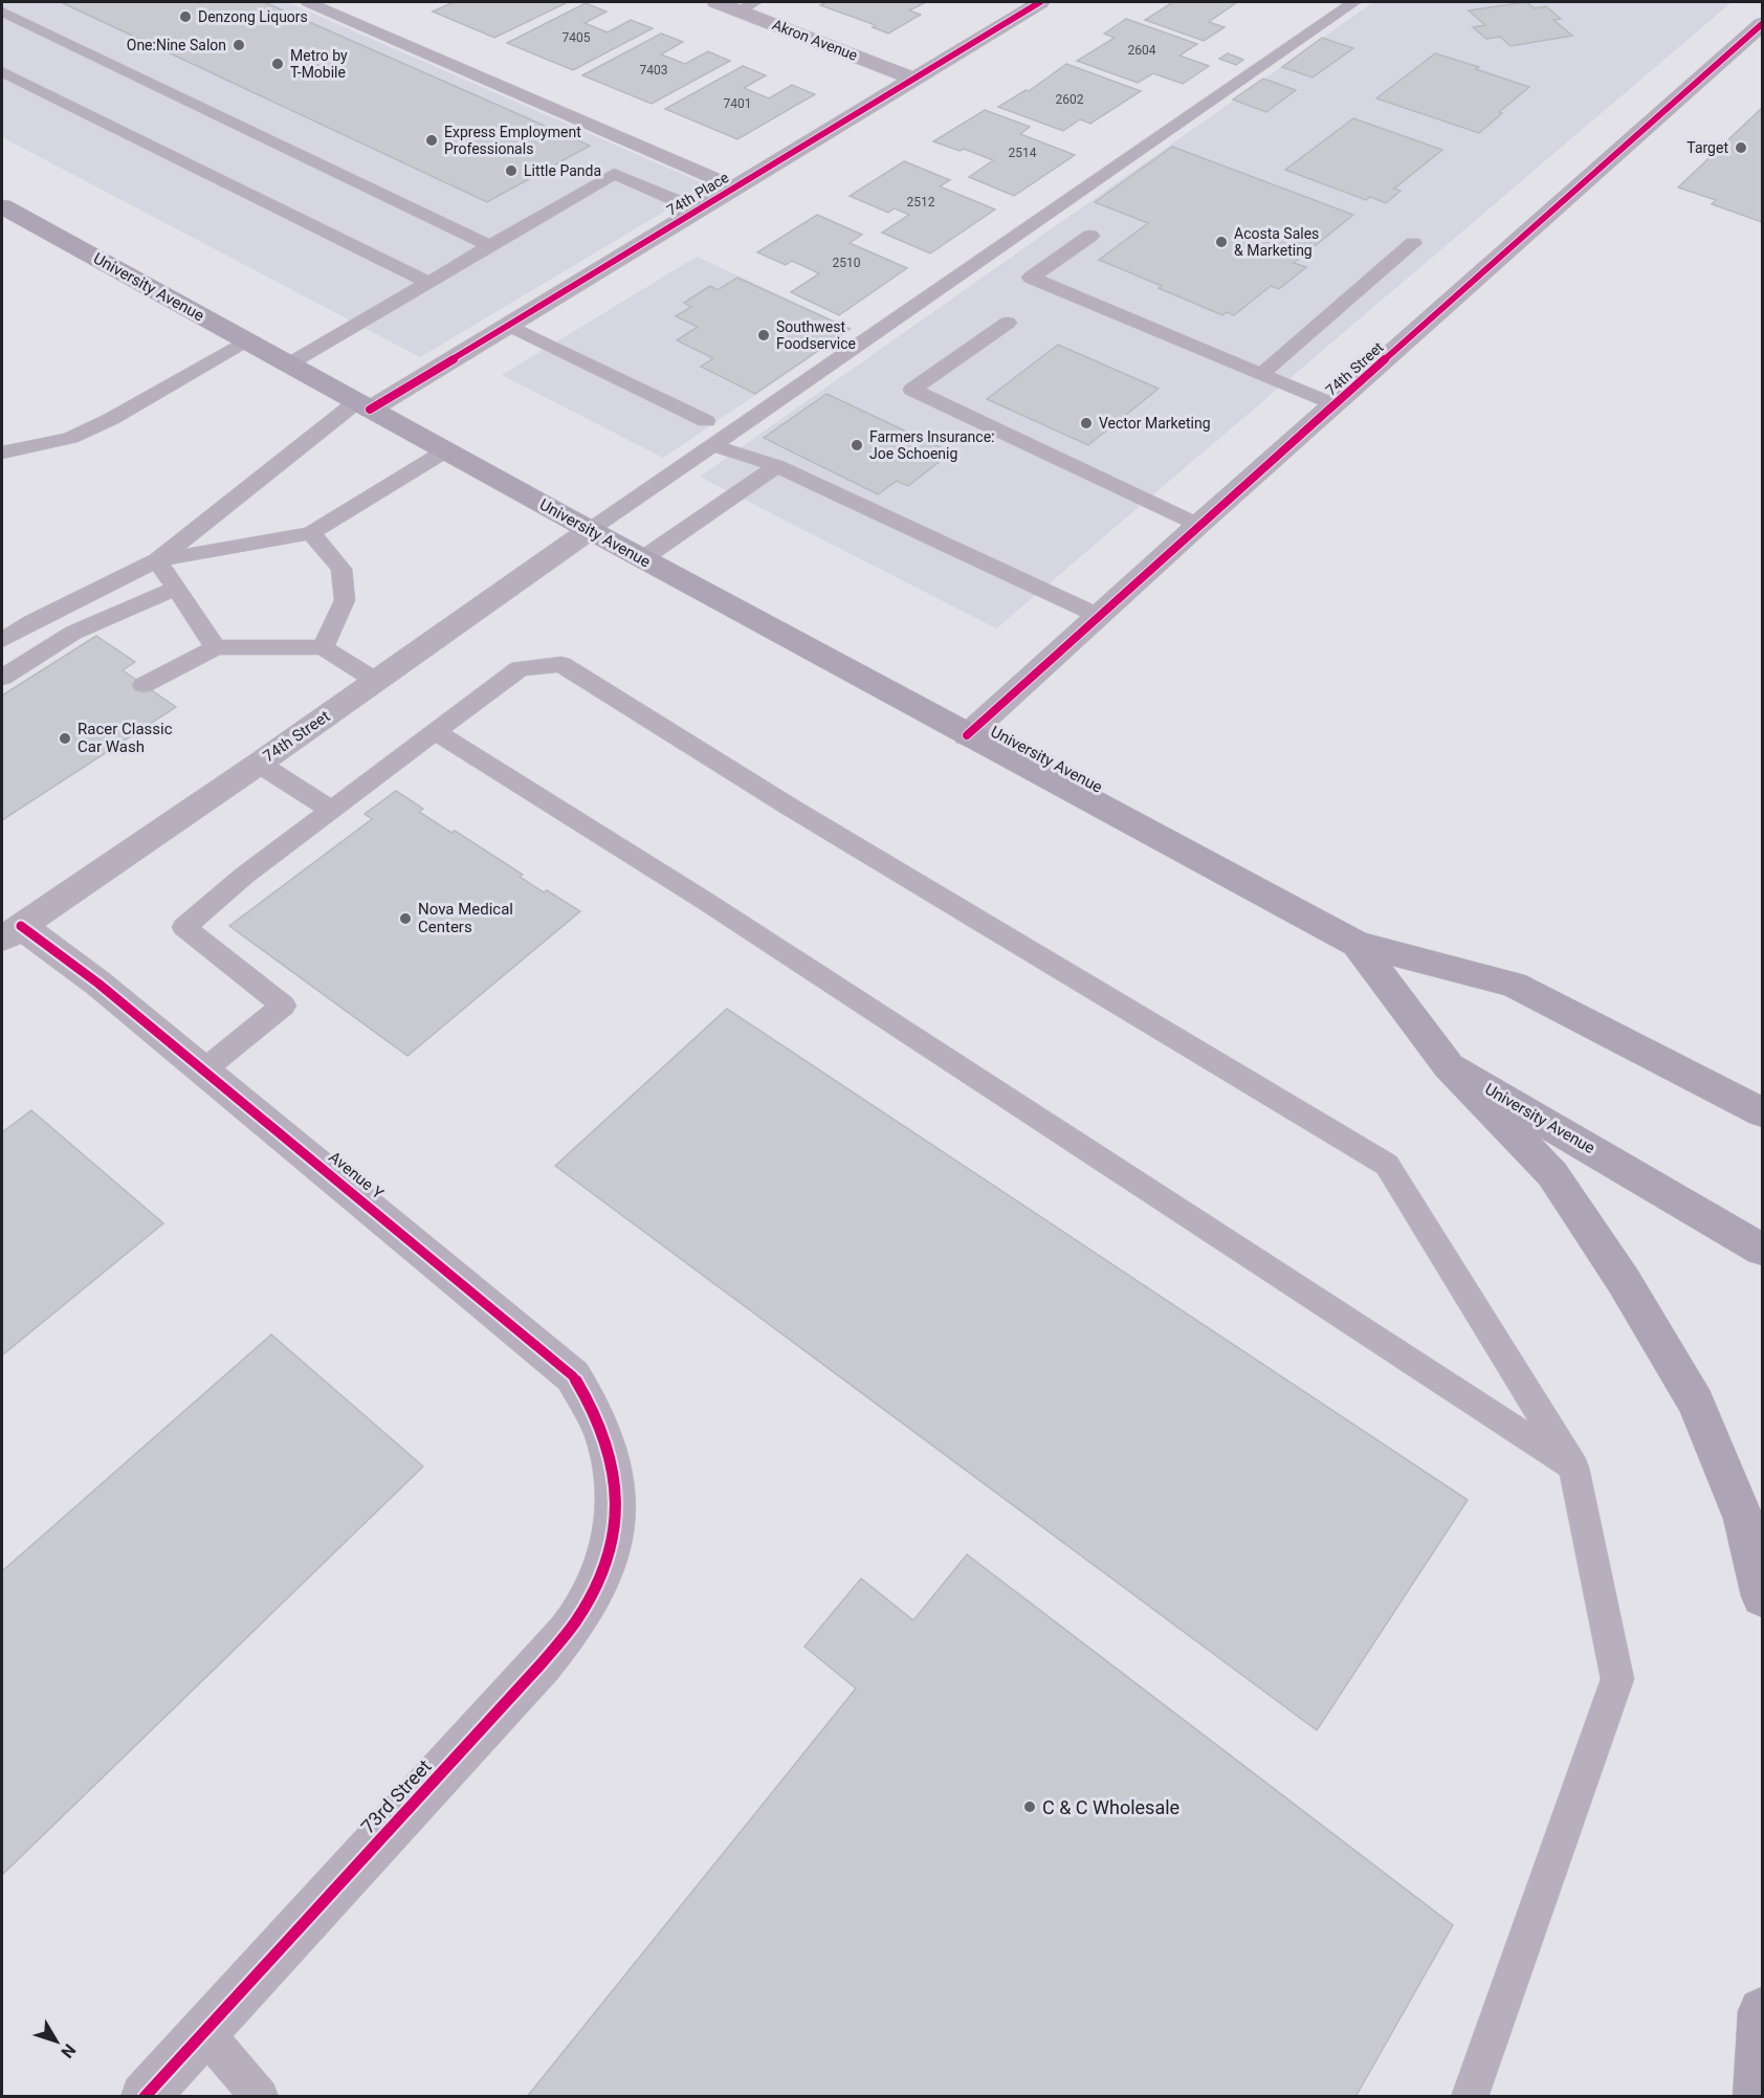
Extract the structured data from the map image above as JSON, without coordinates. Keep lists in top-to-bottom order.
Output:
{
  "streets": {
    "main road": ["University Avenue"],
    "street": [
      "Akron Avenue",
      "74th Place",
      "74th Street",
      "Avenue Y",
      "73rd Street"
    ]
  },
  "crossings": [
    ["Akron Avenue", "74th Place"],
    ["74th Place", "University Avenue"],
    ["University Avenue", "74th Street"],
    ["74th Street", "Avenue Y"],
    ["Avenue Y", "73rd Street"]
  ],
  "places": [
    "Denzong Liquors",
    "One:Nine Salon",
    "Metro by T-Mobile",
    "Express Employment Professionals",
    "Target",
    "Little Panda",
    "Acosta Sales & Marketing",
    "Southwest Foodservice",
    "Vector Marketing",
    "Farmers Insurance: Joe Schoenig",
    "Racer Classic Car Wash",
    "Nova Medical Centers",
    "C & C Wholesale"
  ],
  "house_numbers": [
    "7405",
    "2604",
    "7403",
    "2602",
    "7401",
    "2514",
    "2512",
    "2510"
  ],
  "north": "bottom right"
}
